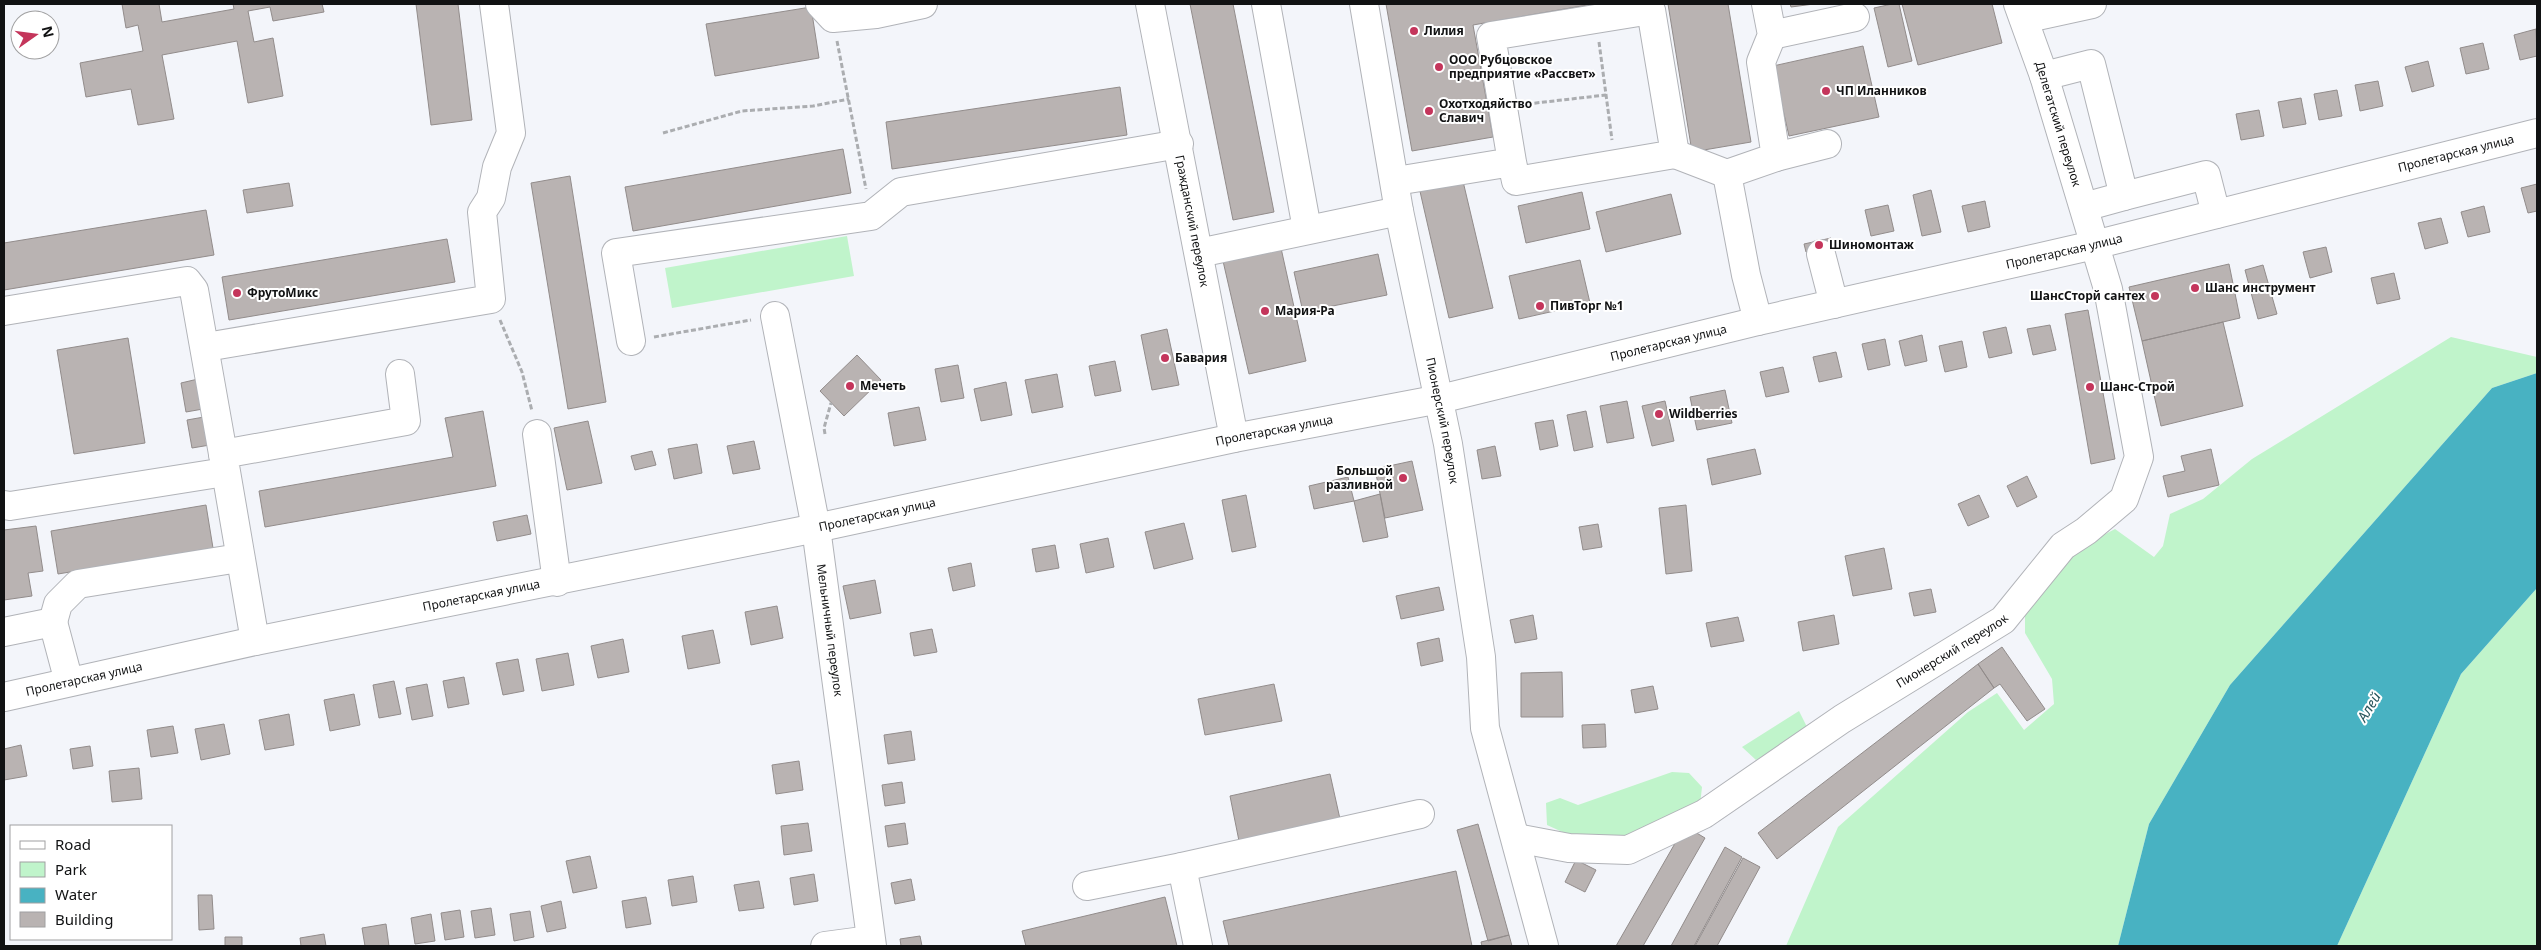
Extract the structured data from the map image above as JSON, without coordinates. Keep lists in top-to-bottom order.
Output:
{
  "streets": {
    "street": [
      "Делегатский переулок",
      "Пролетарская улица",
      "Гражданский переулок",
      "Пионерский переулок",
      "Мельничный переулок"
    ]
  },
  "crossings": [
    ["Делегатский переулок", "Пролетарская улица"],
    ["Делегатский переулок", "Пионерский переулок"],
    ["Пролетарская улица", "Гражданский переулок"],
    ["Пролетарская улица", "Пионерский переулок"],
    ["Пролетарская улица", "Мельничный переулок"]
  ],
  "water": ["Алей"],
  "places": [
    "Лилия",
    "ООО Рубцовское предприятие «Рассвет»",
    "ЧП Иланников",
    "Охотходяйство Славич",
    "Шиномонтаж",
    "Шанс инструмент",
    "ФрутоМикс",
    "ШансСторй сантех",
    "ПивТорг №1",
    "Мария-Ра",
    "Бавария",
    "Мечеть",
    "Шанс-Строй",
    "Wildberries",
    "Большой разливной"
  ],
  "legend": [
    "Road",
    "Park",
    "Water",
    "Building"
  ],
  "north": "right"
}
